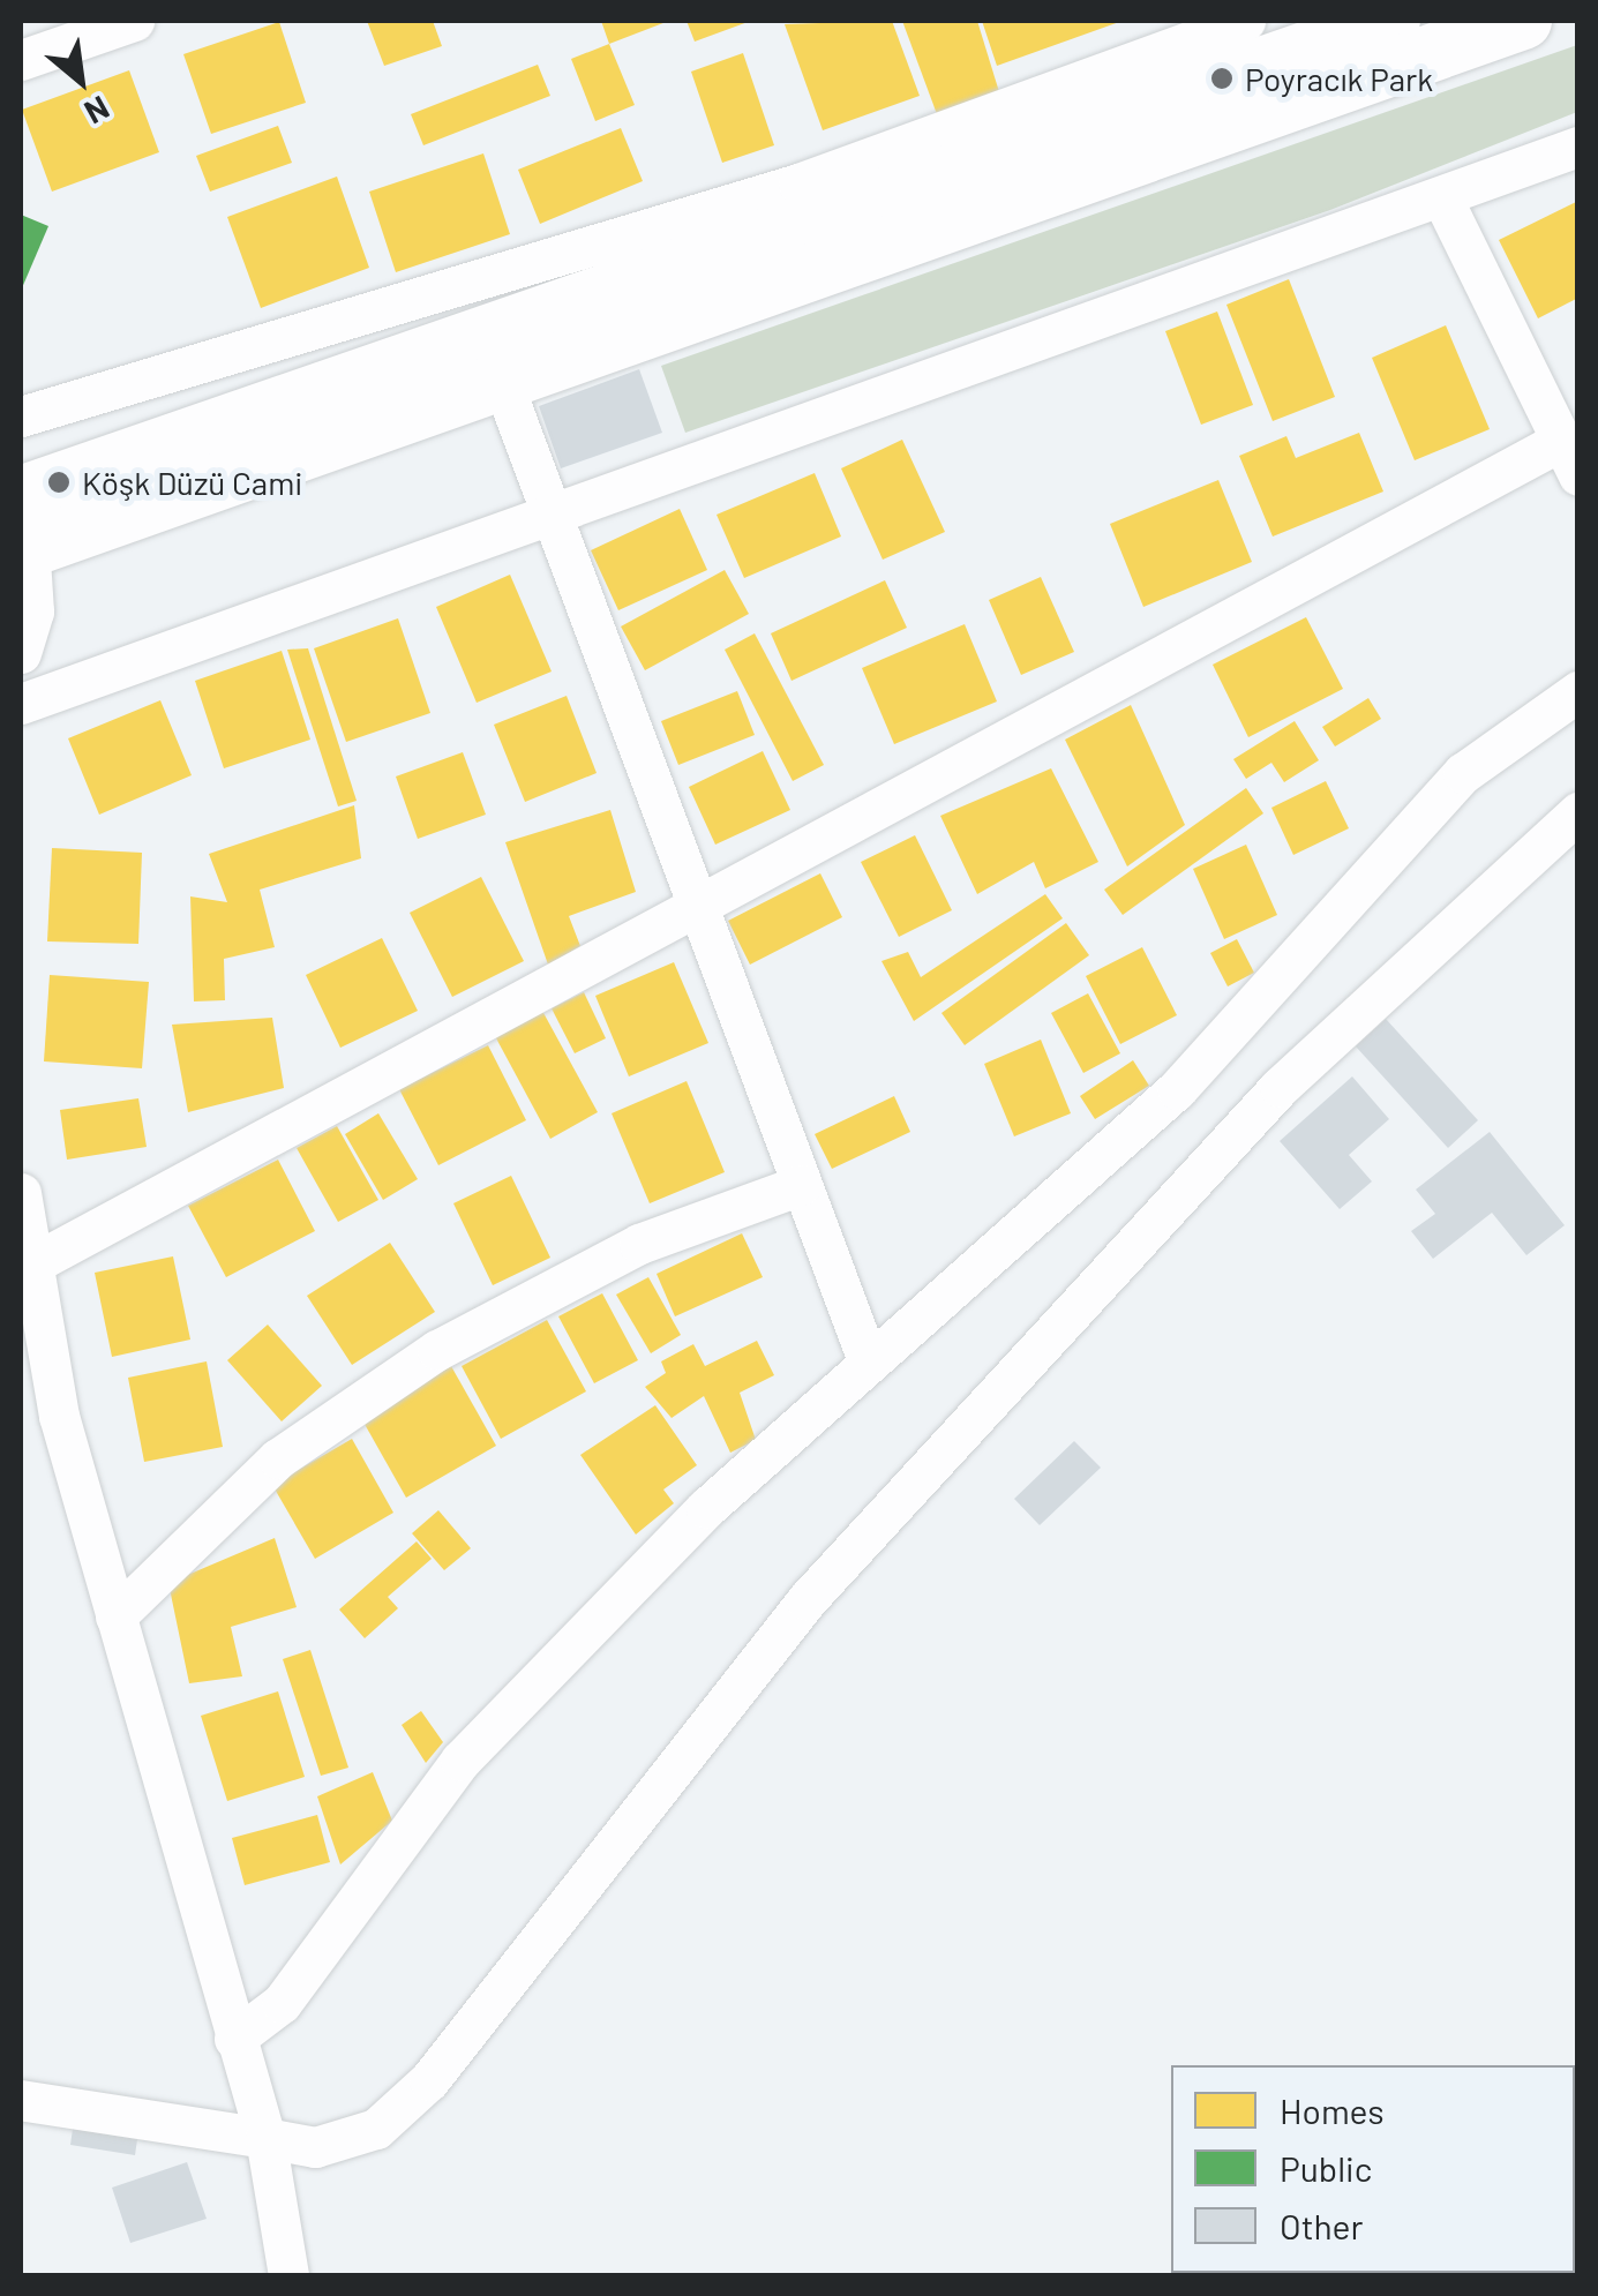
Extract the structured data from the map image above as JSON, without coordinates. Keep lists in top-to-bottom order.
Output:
{
  "places": ["Poyracık Park", "Köşk Düzü Cami"],
  "legend": ["Homes", "Public", "Other"],
  "north": "bottom right"
}
